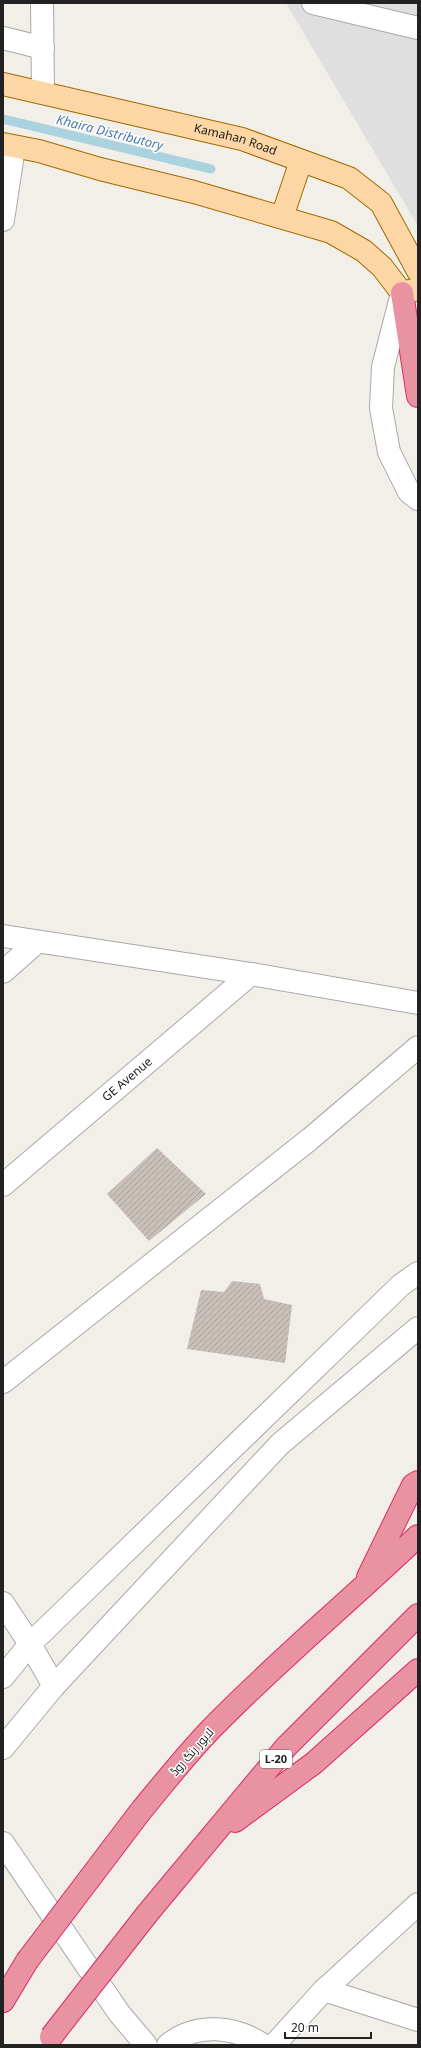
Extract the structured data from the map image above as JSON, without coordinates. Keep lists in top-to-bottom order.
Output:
{
  "streets": {
    "highway": ["لاہور رنگ روڈ", "L-20"],
    "main road": ["Kamahan Road"],
    "street": ["GE Avenue"]
  },
  "water": ["Khaira Distributory"],
  "scale_bar": "20 m"
}
